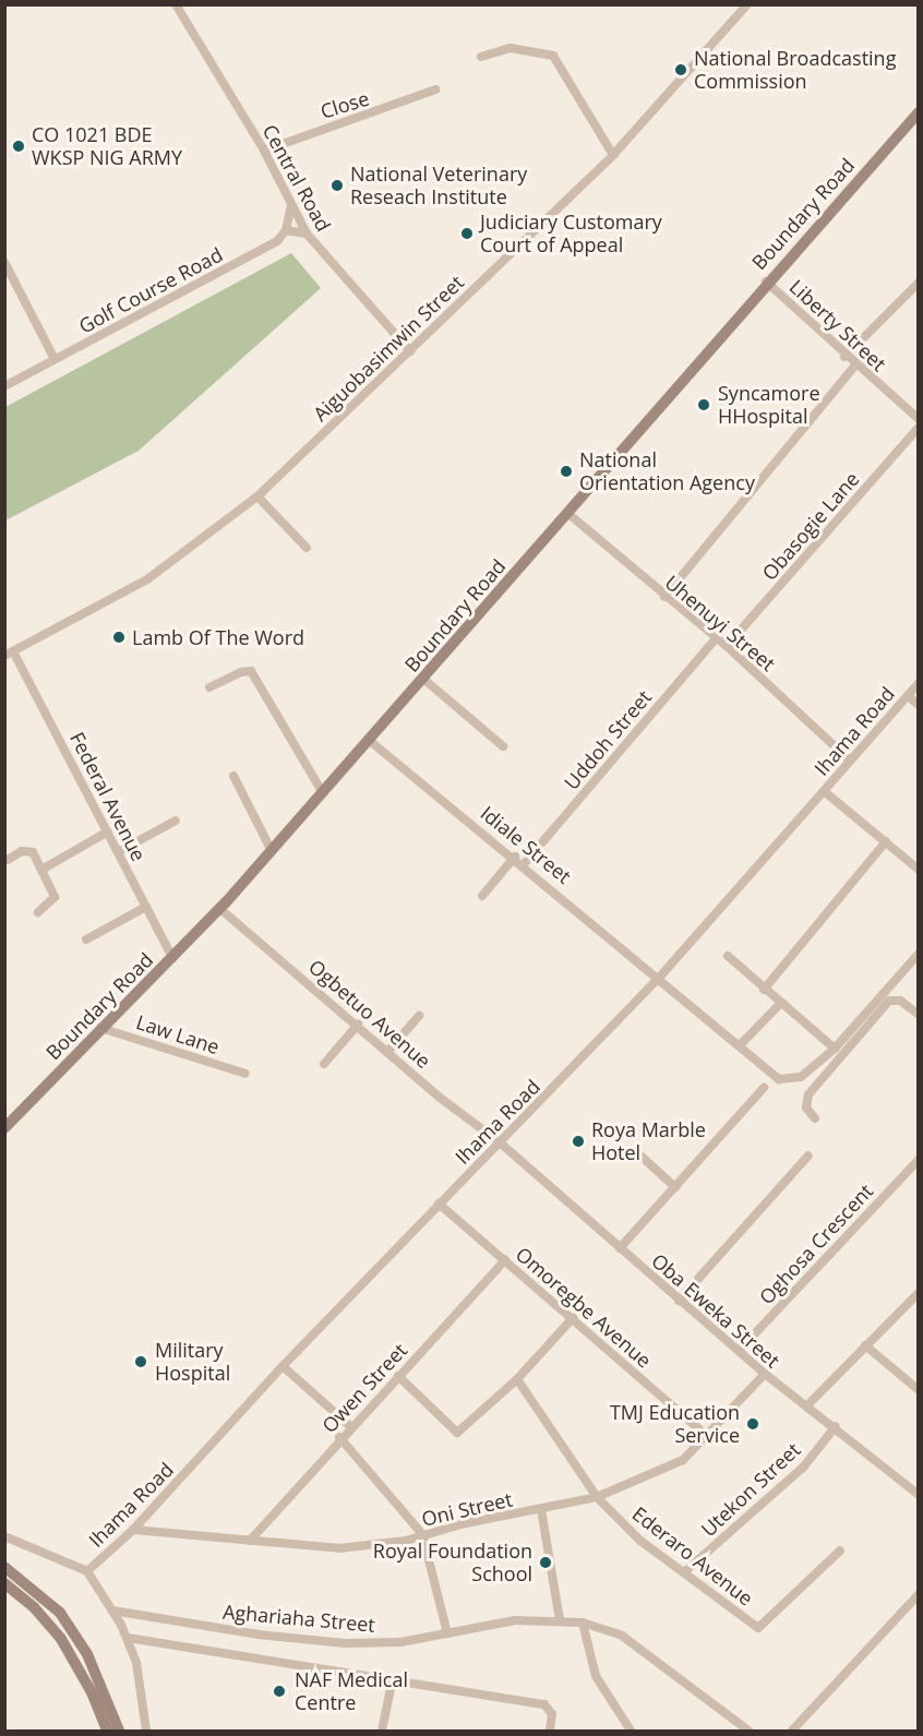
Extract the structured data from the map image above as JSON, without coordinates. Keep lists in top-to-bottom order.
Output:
{
  "streets": {
    "street": [
      "Close",
      "Central Road",
      "Boundary Road",
      "Golf Course Road",
      "Liberty Street",
      "Aiguobasimwin Street",
      "Obasogie Lane",
      "Uhenuyi Street",
      "Ihama Road",
      "Uddoh Street",
      "Federal Avenue",
      "Idiale Street",
      "Ogbetuo Avenue",
      "Law Lane",
      "Oghosa Crescent",
      "Omoregbe Avenue",
      "Oba Eweka Street",
      "Owen Street",
      "Utekon Street",
      "Oni Street",
      "Ederaro Avenue",
      "Aghariaha Street"
    ]
  },
  "crossings": [
    ["Close", "Central Road"],
    ["Central Road", "Aiguobasimwin Street"],
    ["Boundary Road", "Liberty Street"],
    ["Boundary Road", "Uhenuyi Street"],
    ["Boundary Road", "Federal Avenue"],
    ["Boundary Road", "Idiale Street"],
    ["Boundary Road", "Ogbetuo Avenue"],
    ["Boundary Road", "Law Lane"],
    ["Aiguobasimwin Street", "Federal Avenue"],
    ["Obasogie Lane", "Uhenuyi Street"],
    ["Uhenuyi Street", "Ihama Road"],
    ["Uhenuyi Street", "Uddoh Street"],
    ["Ihama Road", "Idiale Street"],
    ["Ihama Road", "Ogbetuo Avenue"],
    ["Ihama Road", "Omoregbe Avenue"],
    ["Ihama Road", "Oba Eweka Street"],
    ["Ihama Road", "Oni Street"],
    ["Uddoh Street", "Idiale Street"],
    ["Ogbetuo Avenue", "Oba Eweka Street"],
    ["Oghosa Crescent", "Oba Eweka Street"],
    ["Omoregbe Avenue", "Owen Street"],
    ["Omoregbe Avenue", "Oni Street"],
    ["Oba Eweka Street", "Utekon Street"],
    ["Oba Eweka Street", "Oni Street"],
    ["Owen Street", "Oni Street"],
    ["Utekon Street", "Ederaro Avenue"],
    ["Oni Street", "Ederaro Avenue"]
  ],
  "places": [
    "National Broadcasting Commission",
    "CO 1021 BDE WKSP NIG ARMY",
    "National Veterinary Reseach Institute",
    "Judiciary Customary Court of Appeal",
    "Syncamore HHospital",
    "National Orientation Agency",
    "Lamb Of The Word",
    "Roya Marble Hotel",
    "Military Hospital",
    "TMJ Education Service",
    "Royal Foundation School",
    "NAF Medical Centre"
  ]
}
